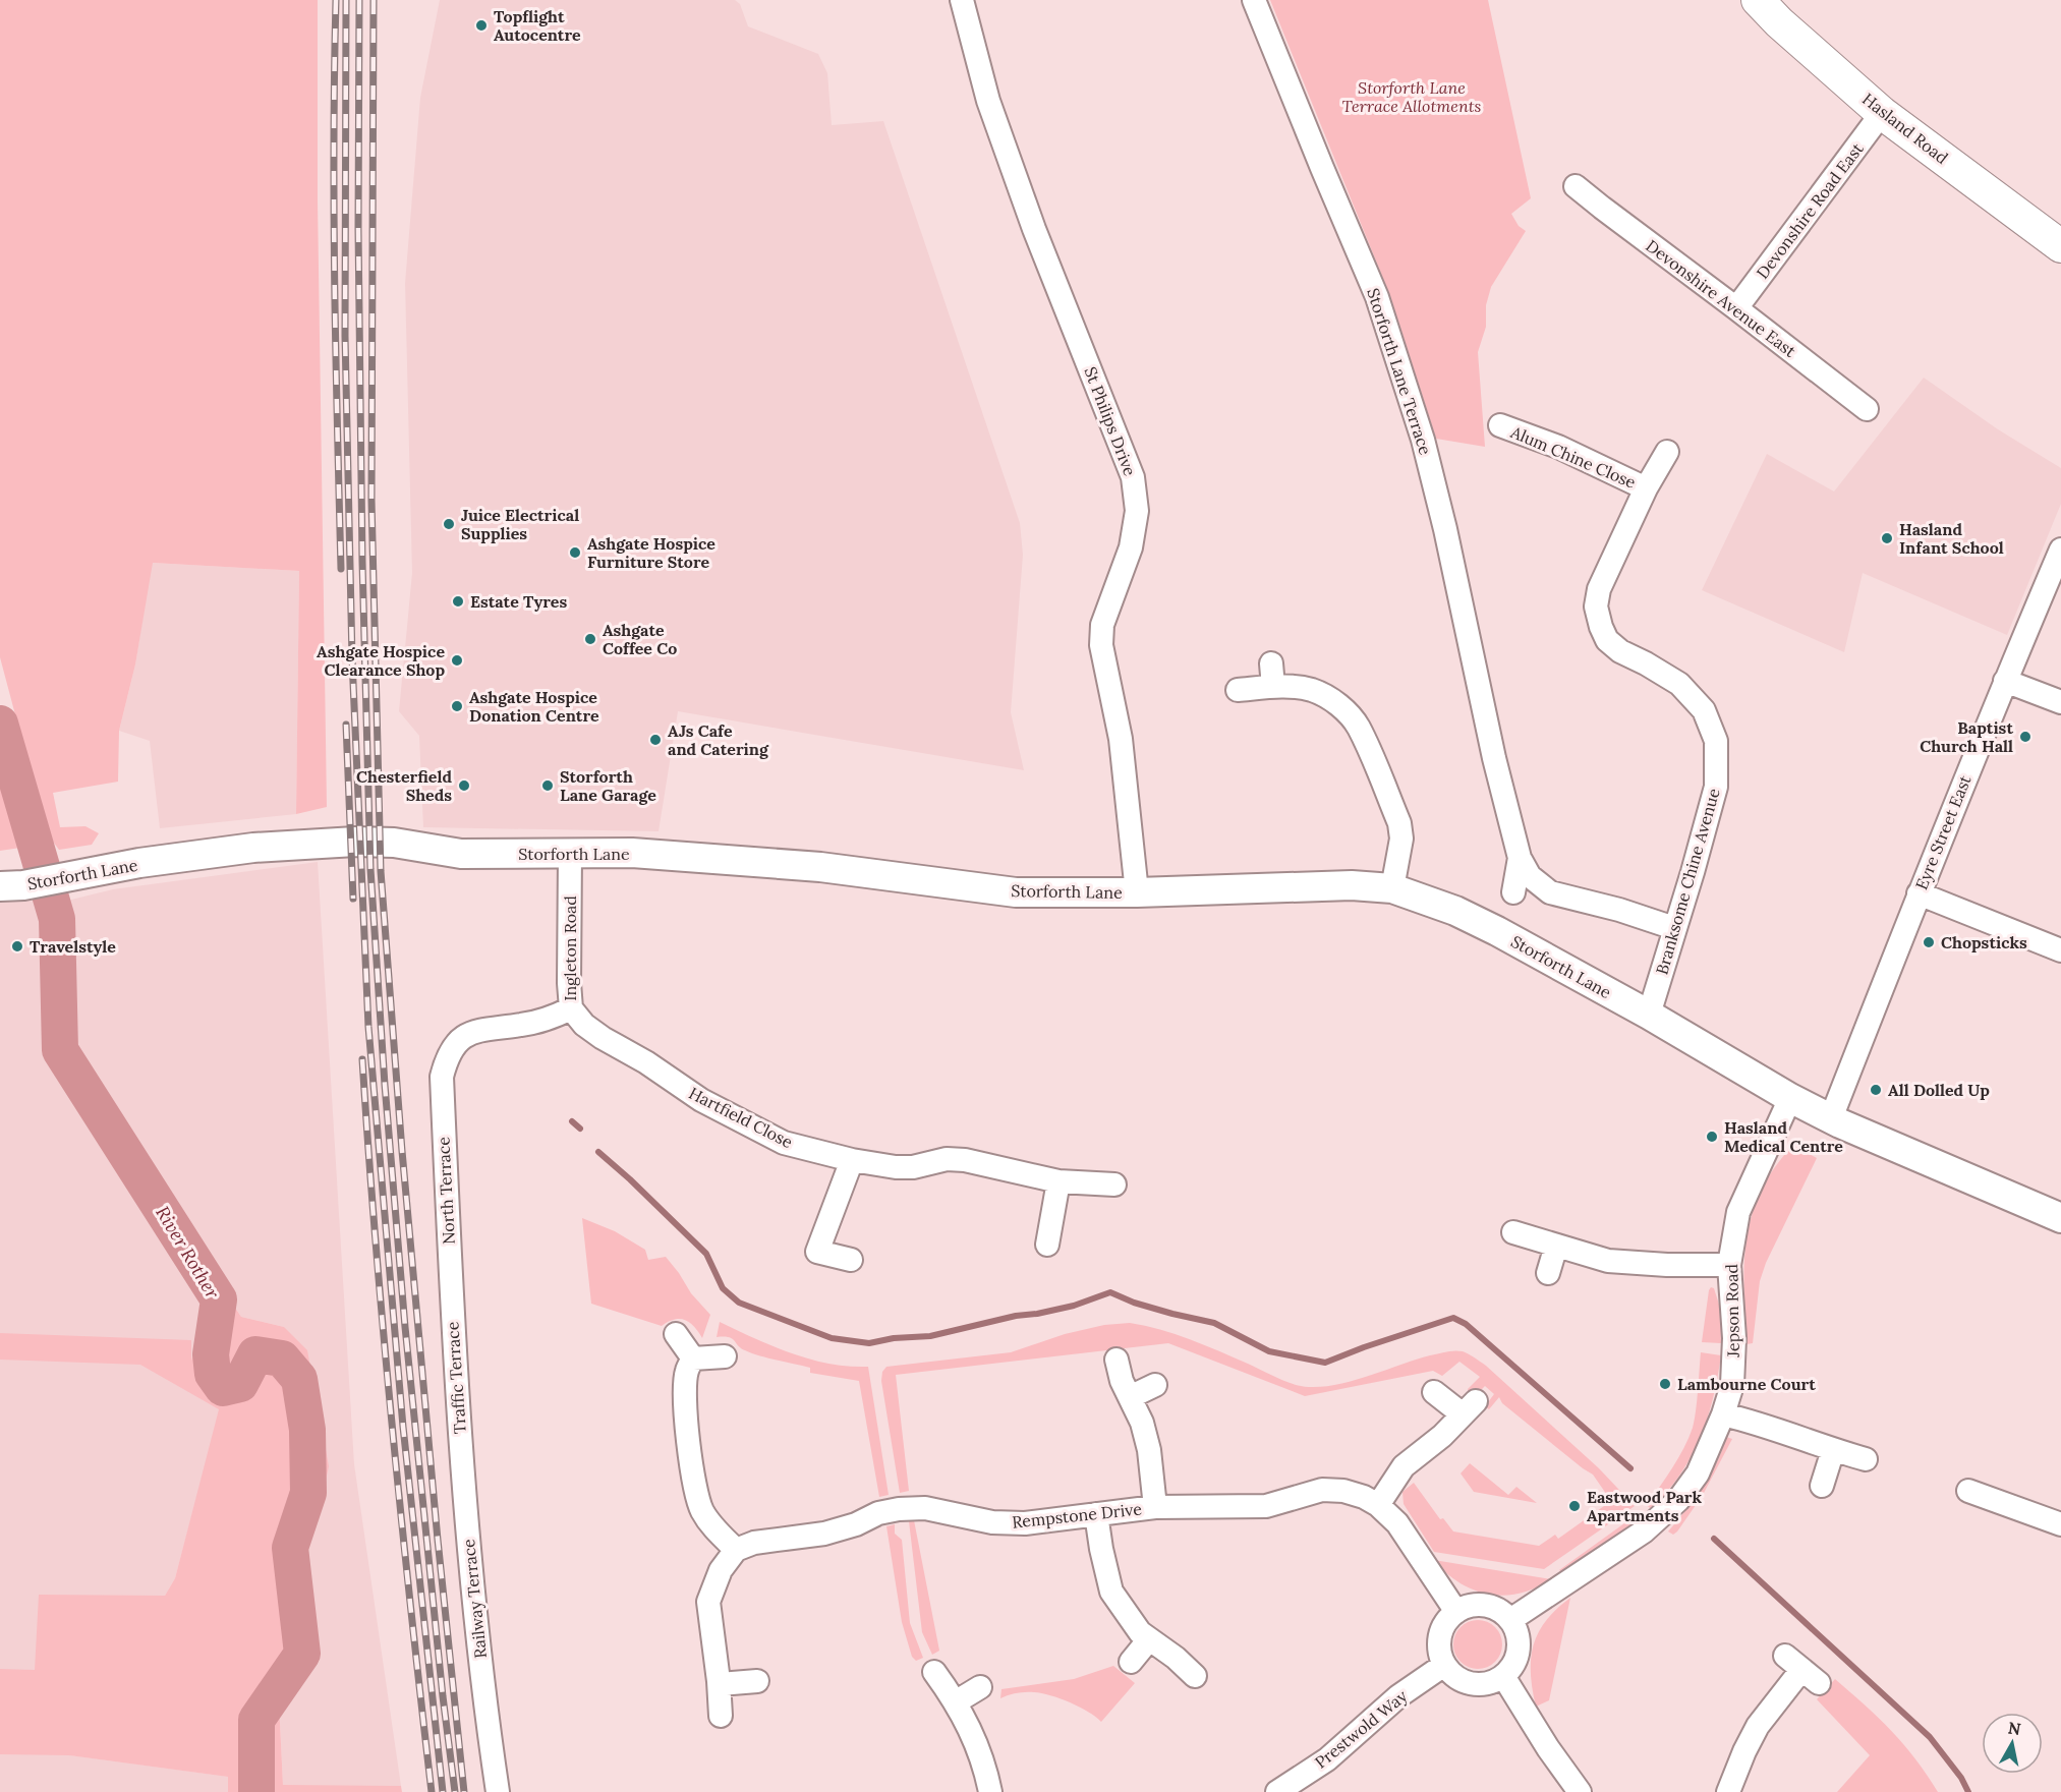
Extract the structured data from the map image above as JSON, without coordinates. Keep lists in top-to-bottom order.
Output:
{
  "streets": {
    "main road": ["Hasland Road"],
    "street": [
      "Devonshire Road East",
      "Devonshire Avenue East",
      "Storforth Lane Terrace",
      "St Philips Drive",
      "Alum Chine Close",
      "Eyre Street East",
      "Storforth Lane",
      "Branksome Chine Avenue",
      "Ingleton Road",
      "Hartfield Close",
      "North Terrace",
      "Jepson Road",
      "Traffic Terrace",
      "Rempstone Drive",
      "Railway Terrace",
      "Prestwold Way"
    ]
  },
  "crossings": [
    ["Hasland Road", "Devonshire Road East"],
    ["Devonshire Road East", "Devonshire Avenue East"],
    ["St Philips Drive", "Storforth Lane"],
    ["Alum Chine Close", "Branksome Chine Avenue"],
    ["Eyre Street East", "Storforth Lane"],
    ["Storforth Lane", "Branksome Chine Avenue"],
    ["Storforth Lane", "Ingleton Road"],
    ["Storforth Lane", "Jepson Road"],
    ["Ingleton Road", "Hartfield Close"],
    ["Ingleton Road", "North Terrace"],
    ["North Terrace", "Traffic Terrace"],
    ["Jepson Road", "Rempstone Drive"],
    ["Jepson Road", "Prestwold Way"],
    ["Traffic Terrace", "Railway Terrace"],
    ["Rempstone Drive", "Prestwold Way"]
  ],
  "water": ["River Rother"],
  "parks": ["Storforth Lane Terrace Allotments"],
  "places": [
    "Topflight Autocentre",
    "Juice Electrical Supplies",
    "Hasland Infant School",
    "Ashgate Hospice Furniture Store",
    "Estate Tyres",
    "Ashgate Coffee Co",
    "Ashgate Hospice Clearance Shop",
    "Ashgate Hospice Donation Centre",
    "Baptist Church Hall",
    "AJs Cafe and Catering",
    "Chesterfield Sheds",
    "Storforth Lane Garage",
    "Chopsticks",
    "Travelstyle",
    "All Dolled Up",
    "Hasland Medical Centre",
    "Lambourne Court",
    "Eastwood Park Apartments"
  ],
  "north": "top"
}
